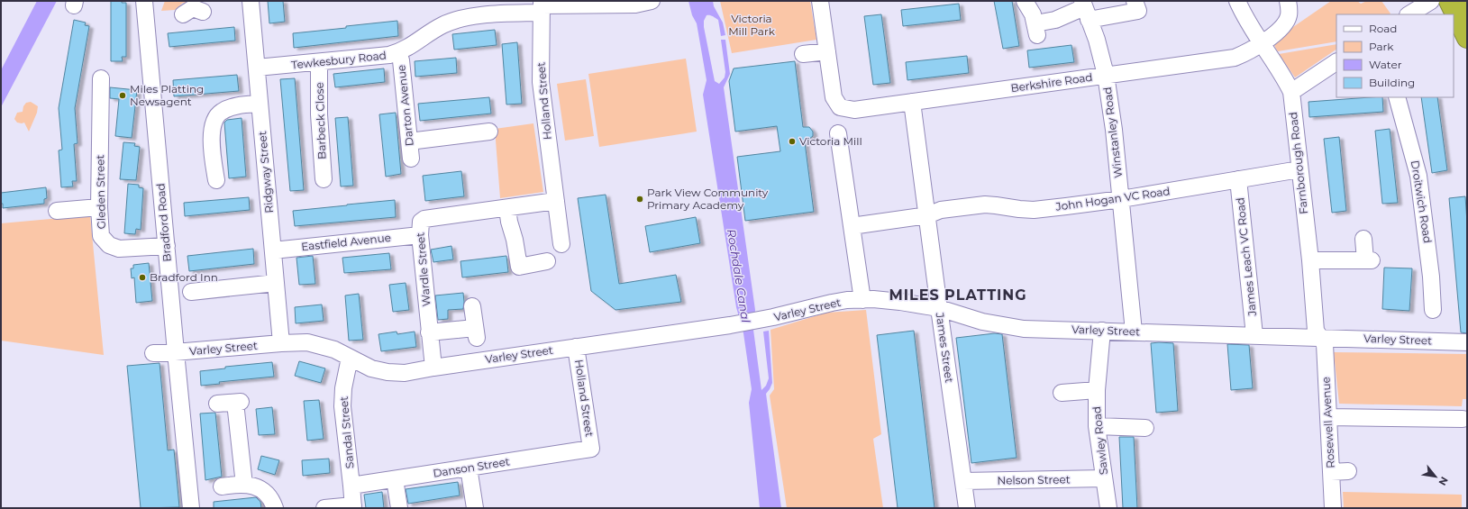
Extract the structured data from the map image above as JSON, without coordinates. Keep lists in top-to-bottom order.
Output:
{
  "streets": {
    "street": [
      "Tewkesbury Road",
      "Berkshire Road",
      "Holland Street",
      "Darton Avenue",
      "Barbeck Close",
      "Winstanley Road",
      "Farnborough Road",
      "Ridgway Street",
      "Gleden Street",
      "John Hogan VC Road",
      "Droitwich Road",
      "Bradford Road",
      "Eastfield Avenue",
      "James Leach VC Road",
      "Wardle Street",
      "Varley Street",
      "James Street",
      "Rosewell Avenue",
      "Sandal Street",
      "Sawley Road",
      "Danson Street",
      "Nelson Street"
    ]
  },
  "crossings": [
    ["Tewkesbury Road", "Holland Street"],
    ["Tewkesbury Road", "Darton Avenue"],
    ["Tewkesbury Road", "Barbeck Close"],
    ["Tewkesbury Road", "Ridgway Street"],
    ["Berkshire Road", "Winstanley Road"],
    ["Berkshire Road", "Farnborough Road"],
    ["Berkshire Road", "James Street"],
    ["Holland Street", "Wardle Street"],
    ["Holland Street", "Varley Street"],
    ["Holland Street", "Danson Street"],
    ["Winstanley Road", "John Hogan VC Road"],
    ["Winstanley Road", "Varley Street"],
    ["Farnborough Road", "John Hogan VC Road"],
    ["Farnborough Road", "Varley Street"],
    ["Farnborough Road", "Rosewell Avenue"],
    ["Ridgway Street", "Eastfield Avenue"],
    ["Ridgway Street", "Varley Street"],
    ["Gleden Street", "Bradford Road"],
    ["John Hogan VC Road", "James Leach VC Road"],
    ["John Hogan VC Road", "James Street"],
    ["Bradford Road", "Varley Street"],
    ["Eastfield Avenue", "Wardle Street"],
    ["James Leach VC Road", "Varley Street"],
    ["Wardle Street", "Varley Street"],
    ["Varley Street", "James Street"],
    ["Varley Street", "Rosewell Avenue"],
    ["Varley Street", "Sandal Street"],
    ["Varley Street", "Sawley Road"],
    ["James Street", "Nelson Street"],
    ["Sandal Street", "Danson Street"],
    ["Sawley Road", "Nelson Street"]
  ],
  "districts": ["MILES PLATTING"],
  "water": ["Rochdale Canal"],
  "parks": ["Victoria Mill Park"],
  "places": [
    "Miles Platting Newsagent",
    "Victoria Mill",
    "Park View Community Primary Academy",
    "Bradford Inn"
  ],
  "legend": [
    "Road",
    "Park",
    "Water",
    "Building"
  ],
  "north": "bottom right"
}
